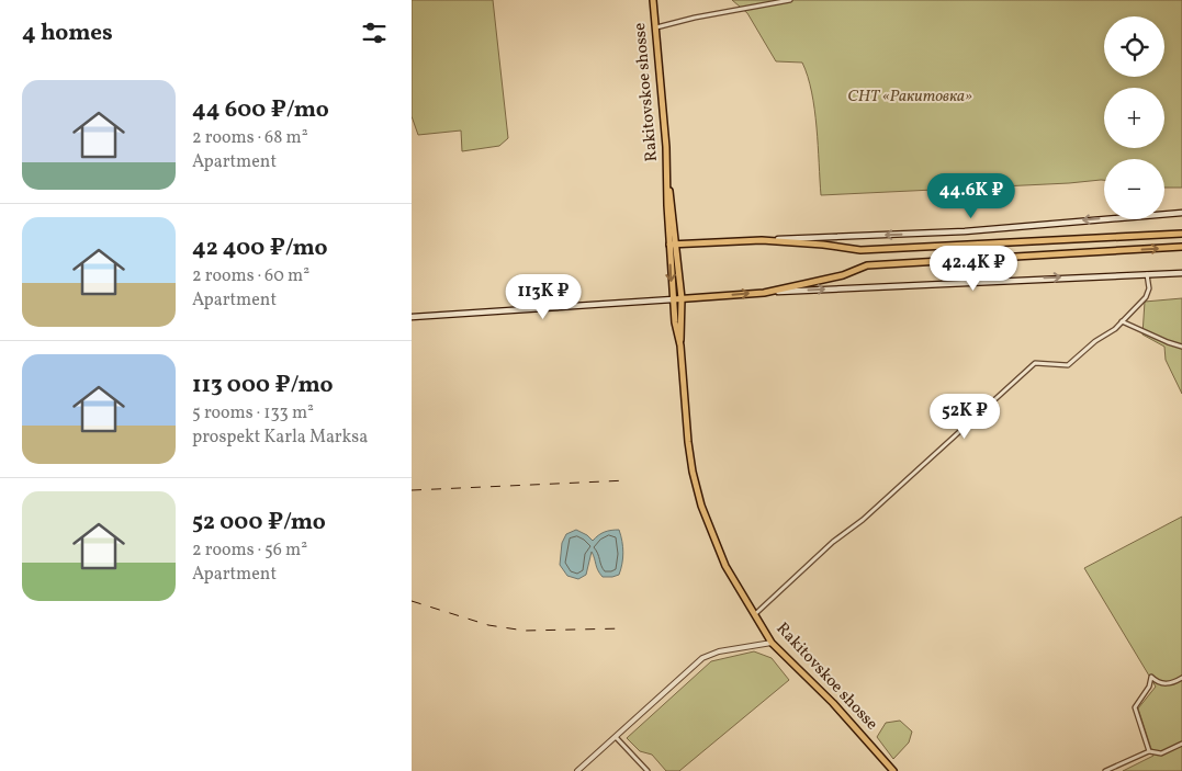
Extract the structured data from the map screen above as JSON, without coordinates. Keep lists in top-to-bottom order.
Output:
{
  "streets": {
    "main road": ["Rakitovskoe shosse"]
  },
  "parks": ["СНТ «Ракитовка»"],
  "page": {
    "heading": "4 homes",
    "map_buttons": ["+", "−"],
    "list": [
      {
        "name": "44 600 ₽/mo",
        "note": "2 rooms · 68 m² · Apartment"
      },
      {
        "name": "42 400 ₽/mo",
        "note": "2 rooms · 60 m² · Apartment"
      },
      {
        "name": "113 000 ₽/mo",
        "note": "5 rooms · 133 m² · prospekt Karla Marksa"
      },
      {
        "name": "52 000 ₽/mo",
        "note": "2 rooms · 56 m² · Apartment"
      }
    ],
    "price": [
      "44.6K ₽",
      "42.4K ₽",
      "113K ₽",
      "52K ₽"
    ]
  }
}
